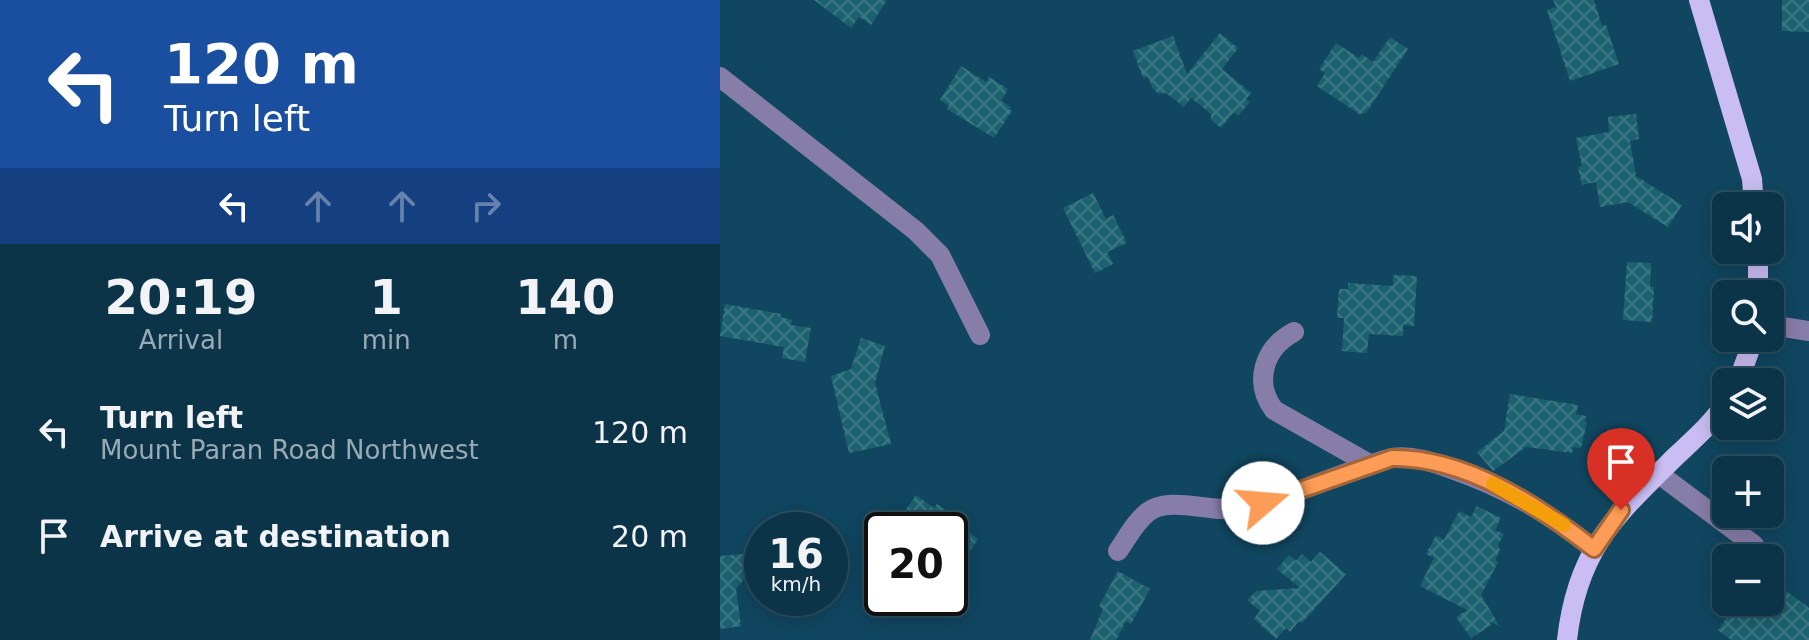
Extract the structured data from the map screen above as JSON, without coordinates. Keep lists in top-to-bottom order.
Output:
{
  "page": {
    "turn": ["120 m", "Turn left"],
    "map_buttons": ["+", "−"],
    "eta": [
      "20:19",
      "Arrival",
      "1",
      "min",
      "140",
      "m"
    ],
    "list": [
      {
        "name": "Turn left",
        "note": "Mount Paran Road Northwest",
        "value": "120 m"
      },
      {
        "name": "Arrive at destination",
        "value": "20 m"
      }
    ],
    "speed": "16 km/h",
    "limit": "20"
  }
}
